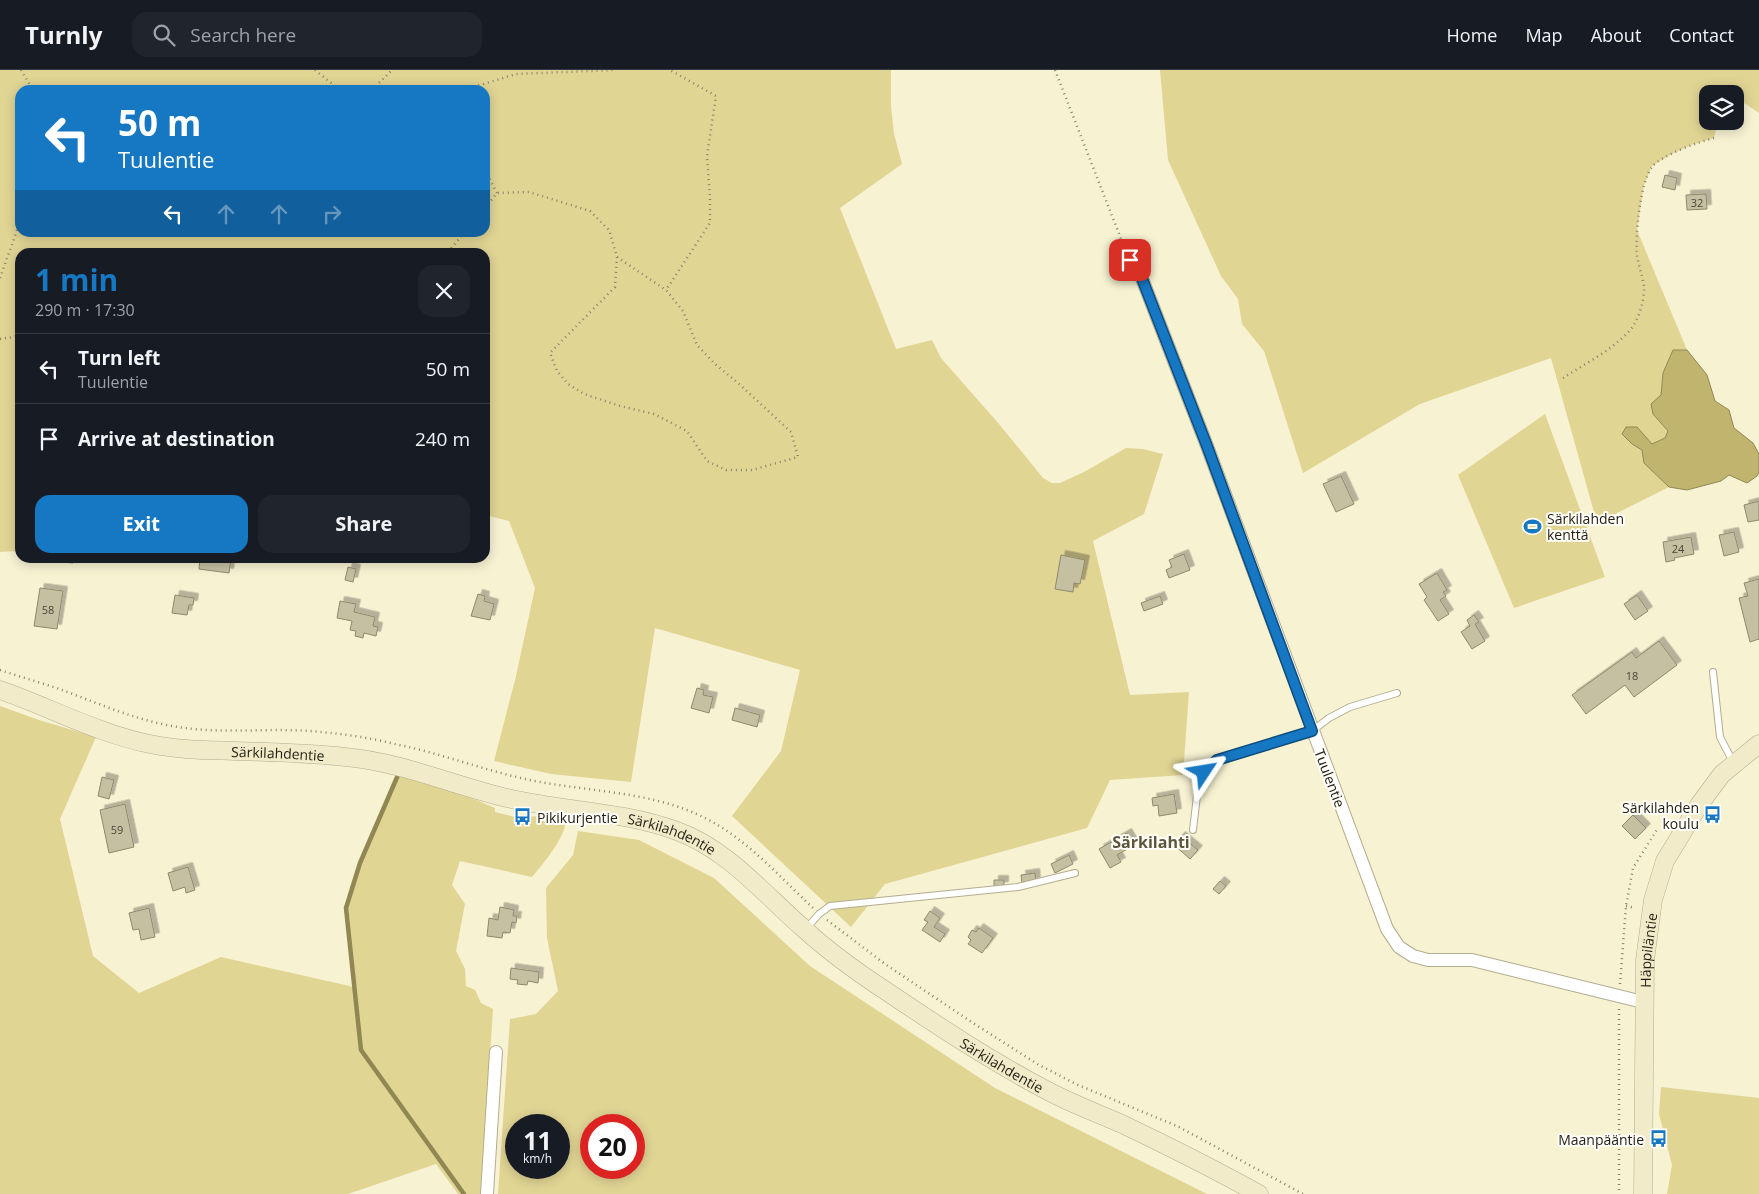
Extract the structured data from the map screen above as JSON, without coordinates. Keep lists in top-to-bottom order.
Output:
{
  "streets": {
    "street": ["Särkilahdentie", "Tuulentie", "Häppiläntie"]
  },
  "crossings": [
    ["Tuulentie", "Häppiläntie"]
  ],
  "districts": ["Särkilahti"],
  "places": {
    "sports": ["Särkilahden kenttä"],
    "bus stop": ["Särkilahden koulu", "Pikikurjentie", "Maanpääntie"]
  },
  "house_numbers": [
    "32",
    "24",
    "58",
    "18",
    "59"
  ],
  "page": {
    "header": "Turnly",
    "search": "Search here",
    "nav": [
      "Home",
      "Map",
      "About",
      "Contact"
    ],
    "turn": ["50 m", "Tuulentie"],
    "heading": ["1 min", "290 m · 17:30"],
    "list": [
      {
        "name": "Turn left",
        "note": "Tuulentie",
        "value": "50 m"
      },
      {
        "name": "Arrive at destination",
        "value": "240 m"
      }
    ],
    "buttons": ["Exit", "Share"],
    "speed": "11 km/h",
    "limit": "20"
  }
}
